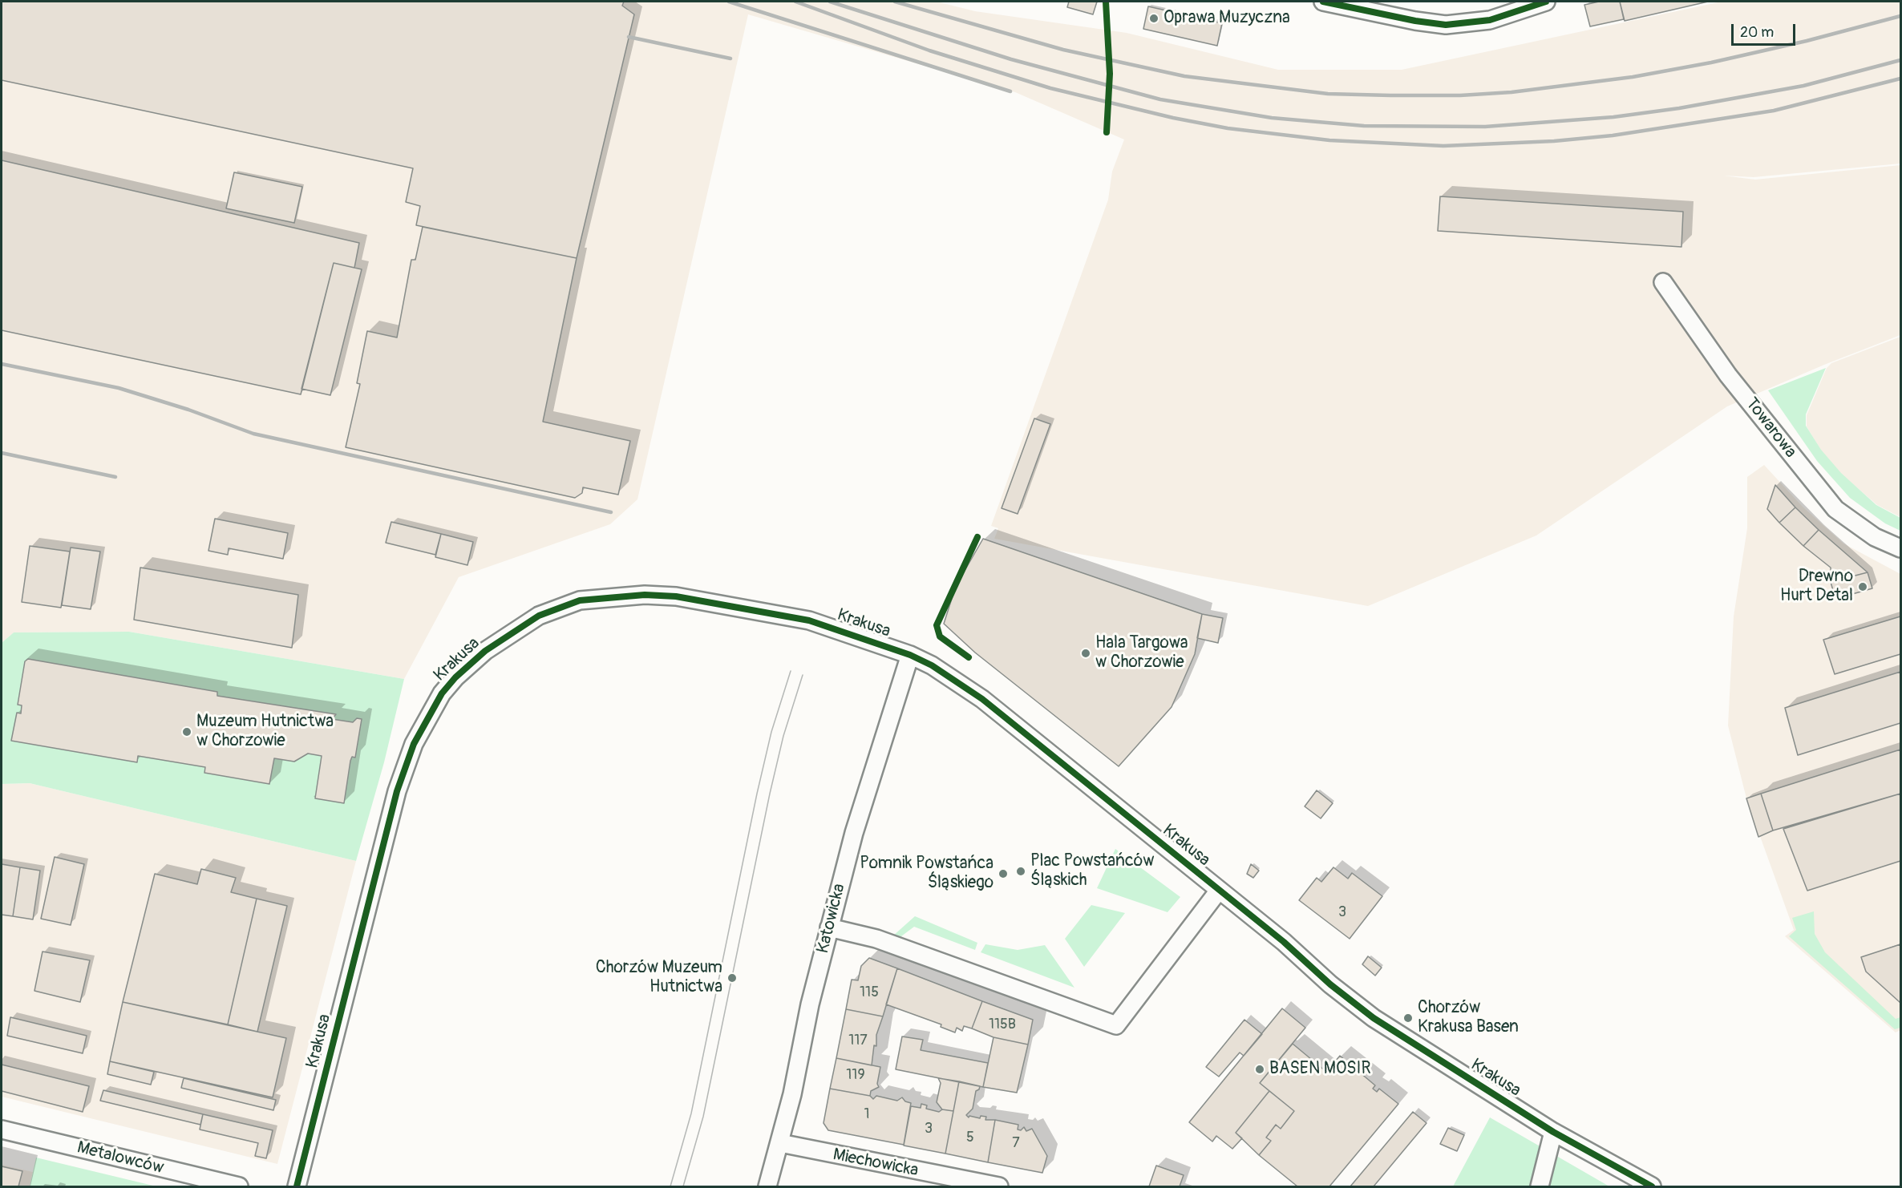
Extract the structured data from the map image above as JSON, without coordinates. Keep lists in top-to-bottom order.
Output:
{
  "streets": {
    "street": [
      "Towarowa",
      "Krakusa",
      "Katowicka",
      "Metalowców",
      "Miechowicka"
    ]
  },
  "crossings": [
    ["Krakusa", "Katowicka"],
    ["Katowicka", "Miechowicka"]
  ],
  "places": [
    "Oprawa Muzyczna",
    "Drewno Hurt Detal",
    "Hala Targowa w Chorzowie",
    "Muzeum Hutnictwa w Chorzowie",
    "Plac Powstańców Śląskich",
    "Pomnik Powstańca Śląskiego",
    "Chorzów Muzeum Hutnictwa",
    "Chorzów Krakusa Basen",
    "BASEN MOSIR"
  ],
  "house_numbers": [
    "3",
    "115",
    "115B",
    "117",
    "119",
    "1",
    "3",
    "5",
    "7"
  ],
  "scale_bar": "20 m"
}
